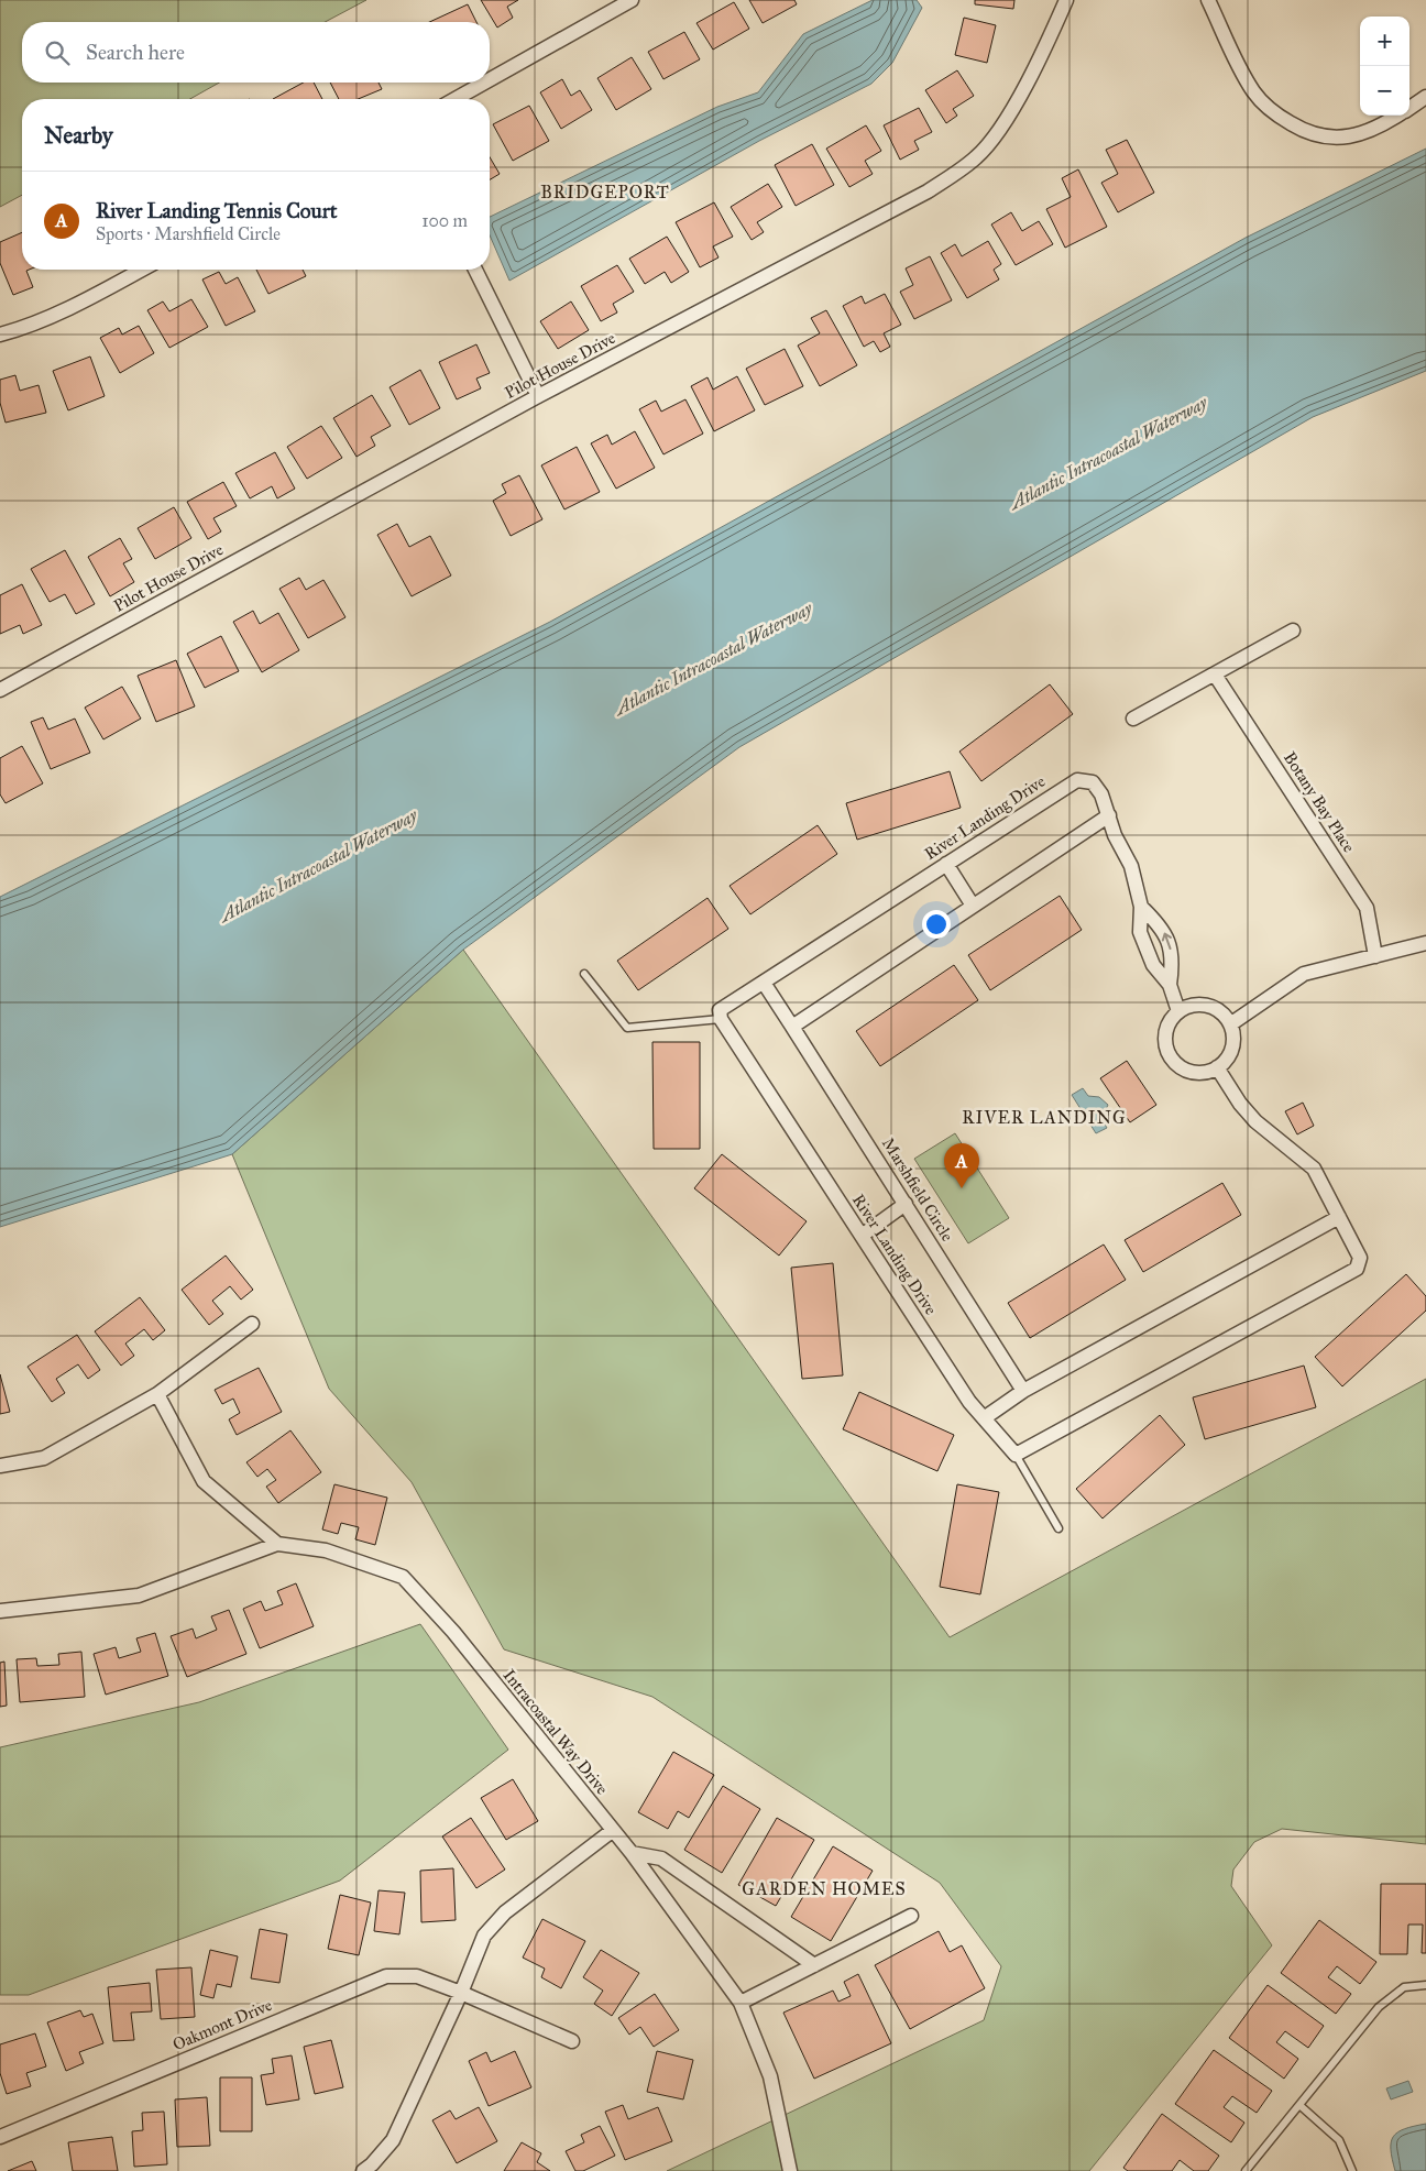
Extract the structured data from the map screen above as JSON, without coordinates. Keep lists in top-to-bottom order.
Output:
{
  "streets": {
    "street": [
      "Pilot House Drive",
      "Botany Bay Place",
      "River Landing Drive",
      "Marshfield Circle",
      "Intracoastal Way Drive",
      "Oakmont Drive"
    ]
  },
  "crossings": [
    ["River Landing Drive", "Marshfield Circle"]
  ],
  "districts": ["BRIDGEPORT", "RIVER LANDING", "GARDEN HOMES"],
  "water": ["Atlantic Intracoastal Waterway"],
  "page": {
    "map_buttons": ["+", "−"],
    "search": "Search here",
    "heading": "Nearby",
    "list": [
      {
        "mark": "A",
        "name": "River Landing Tennis Court",
        "note": "Sports · Marshfield Circle",
        "value": "100 m"
      }
    ],
    "pins": "A"
  }
}
